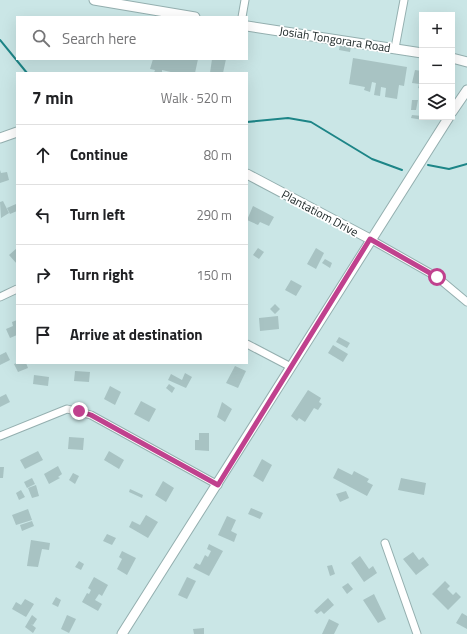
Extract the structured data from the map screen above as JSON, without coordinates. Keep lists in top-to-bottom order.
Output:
{
  "streets": {
    "street": ["Josiah Tongorara Road", "Plantatiom Drive"]
  },
  "page": {
    "map_buttons": ["+", "−"],
    "search": "Search here",
    "heading": ["7 min", "Walk · 520 m"],
    "list": [
      ["Continue", "80 m"],
      ["Turn left", "290 m"],
      ["Turn right", "150 m"],
      "Arrive at destination"
    ]
  }
}
